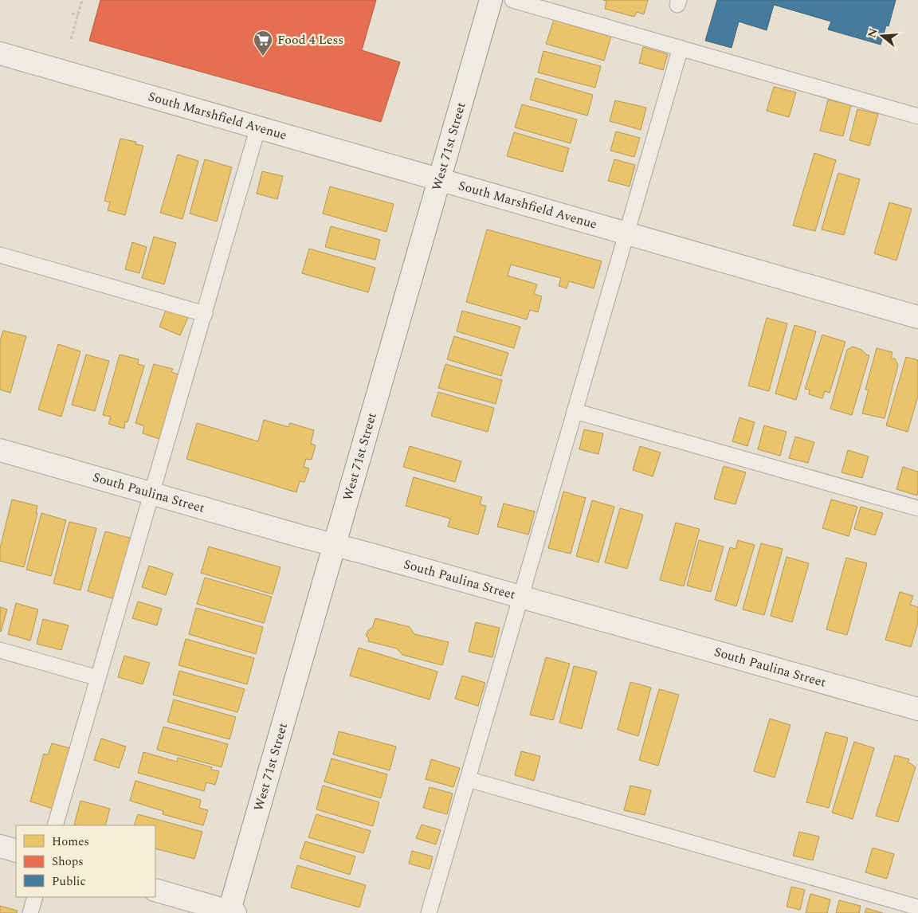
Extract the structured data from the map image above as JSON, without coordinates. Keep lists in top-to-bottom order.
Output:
{
  "streets": {
    "street": ["South Marshfield Avenue", "West 71st Street", "South Paulina Street"]
  },
  "crossings": [
    ["South Marshfield Avenue", "West 71st Street"],
    ["West 71st Street", "South Paulina Street"]
  ],
  "places": {
    "supermarket": ["Food 4 Less"]
  },
  "legend": ["Homes", "Shops", "Public"],
  "north": "left"
}
